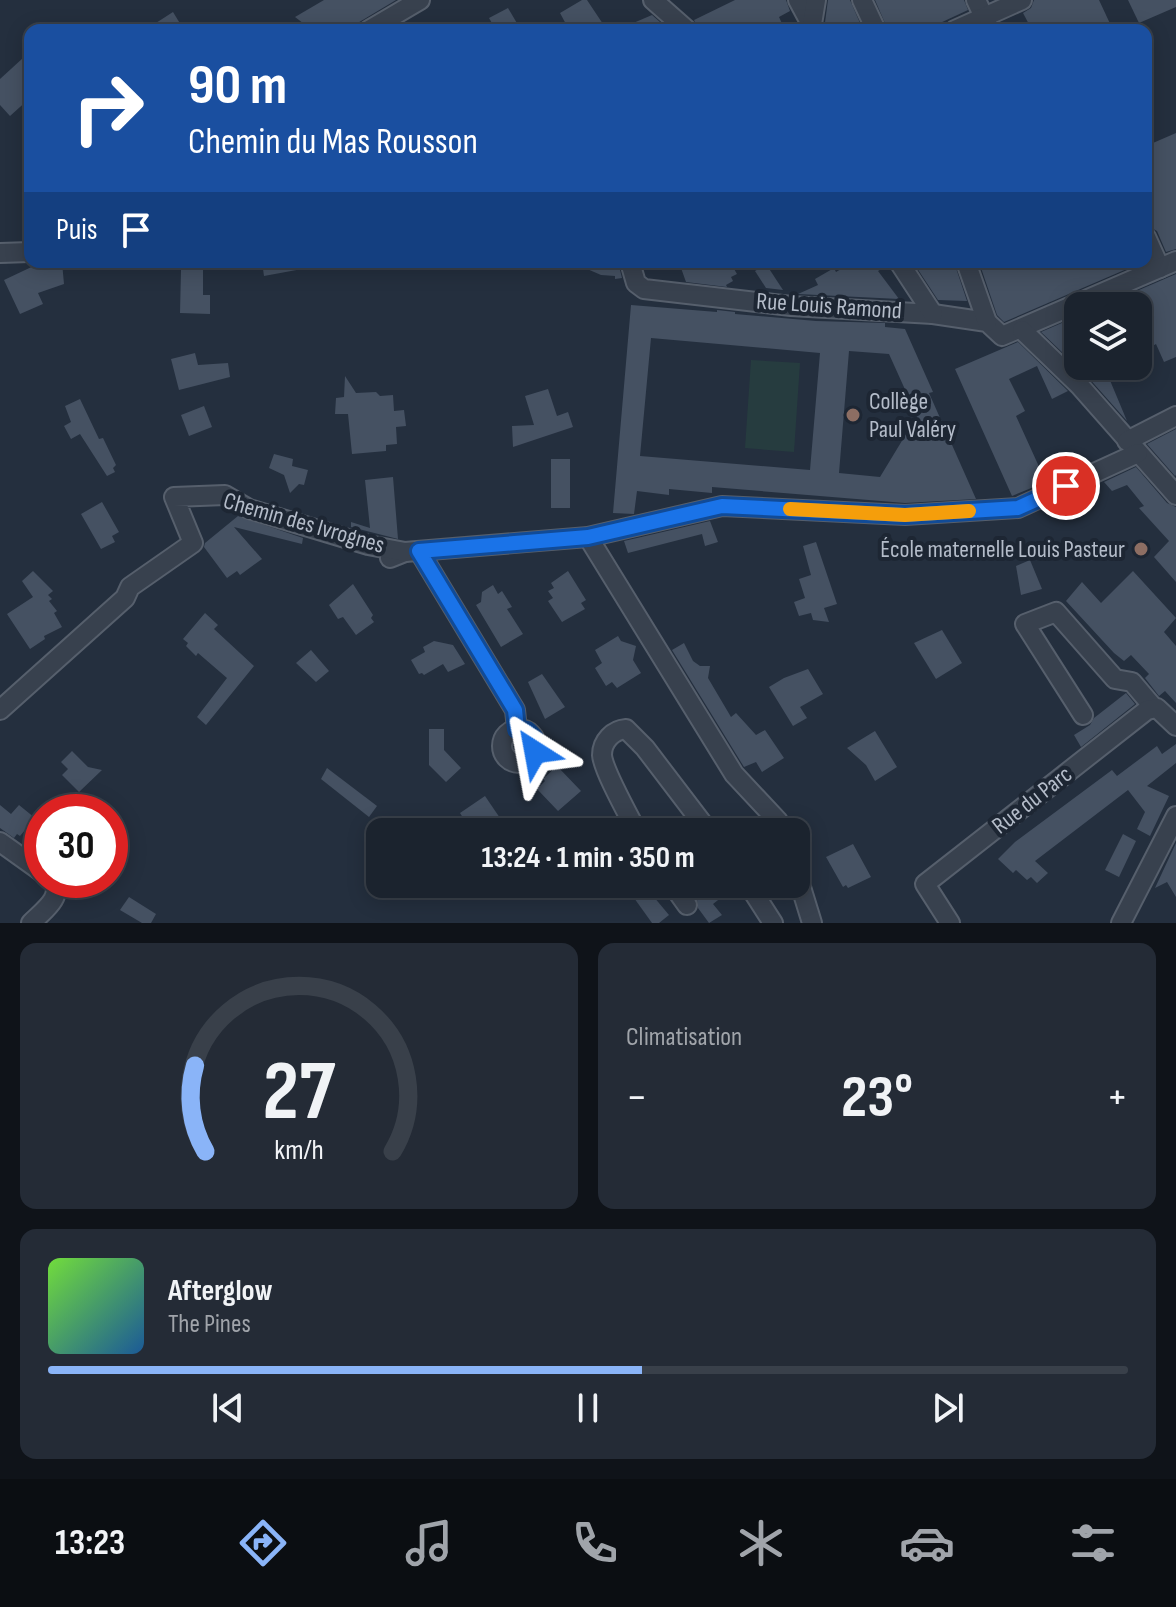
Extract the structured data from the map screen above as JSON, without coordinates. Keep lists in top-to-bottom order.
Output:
{
  "streets": {
    "street": ["Rue Louis Ramond", "Chemin des Ivrognes", "Rue du Parc"]
  },
  "places": ["Collège Paul Valéry", "École maternelle Louis Pasteur"],
  "page": {
    "turn": ["90 m", "Chemin du Mas Rousson"],
    "then": "Puis",
    "limit": "30",
    "trip": "13:24 · 1 min · 350 m",
    "tile": "Climatisation",
    "heat": ["−", "23°", "+"],
    "song": ["Afterglow", "The Pines"],
    "tabs": "13:23",
    "gauge": ["27", "km/h"]
  }
}
